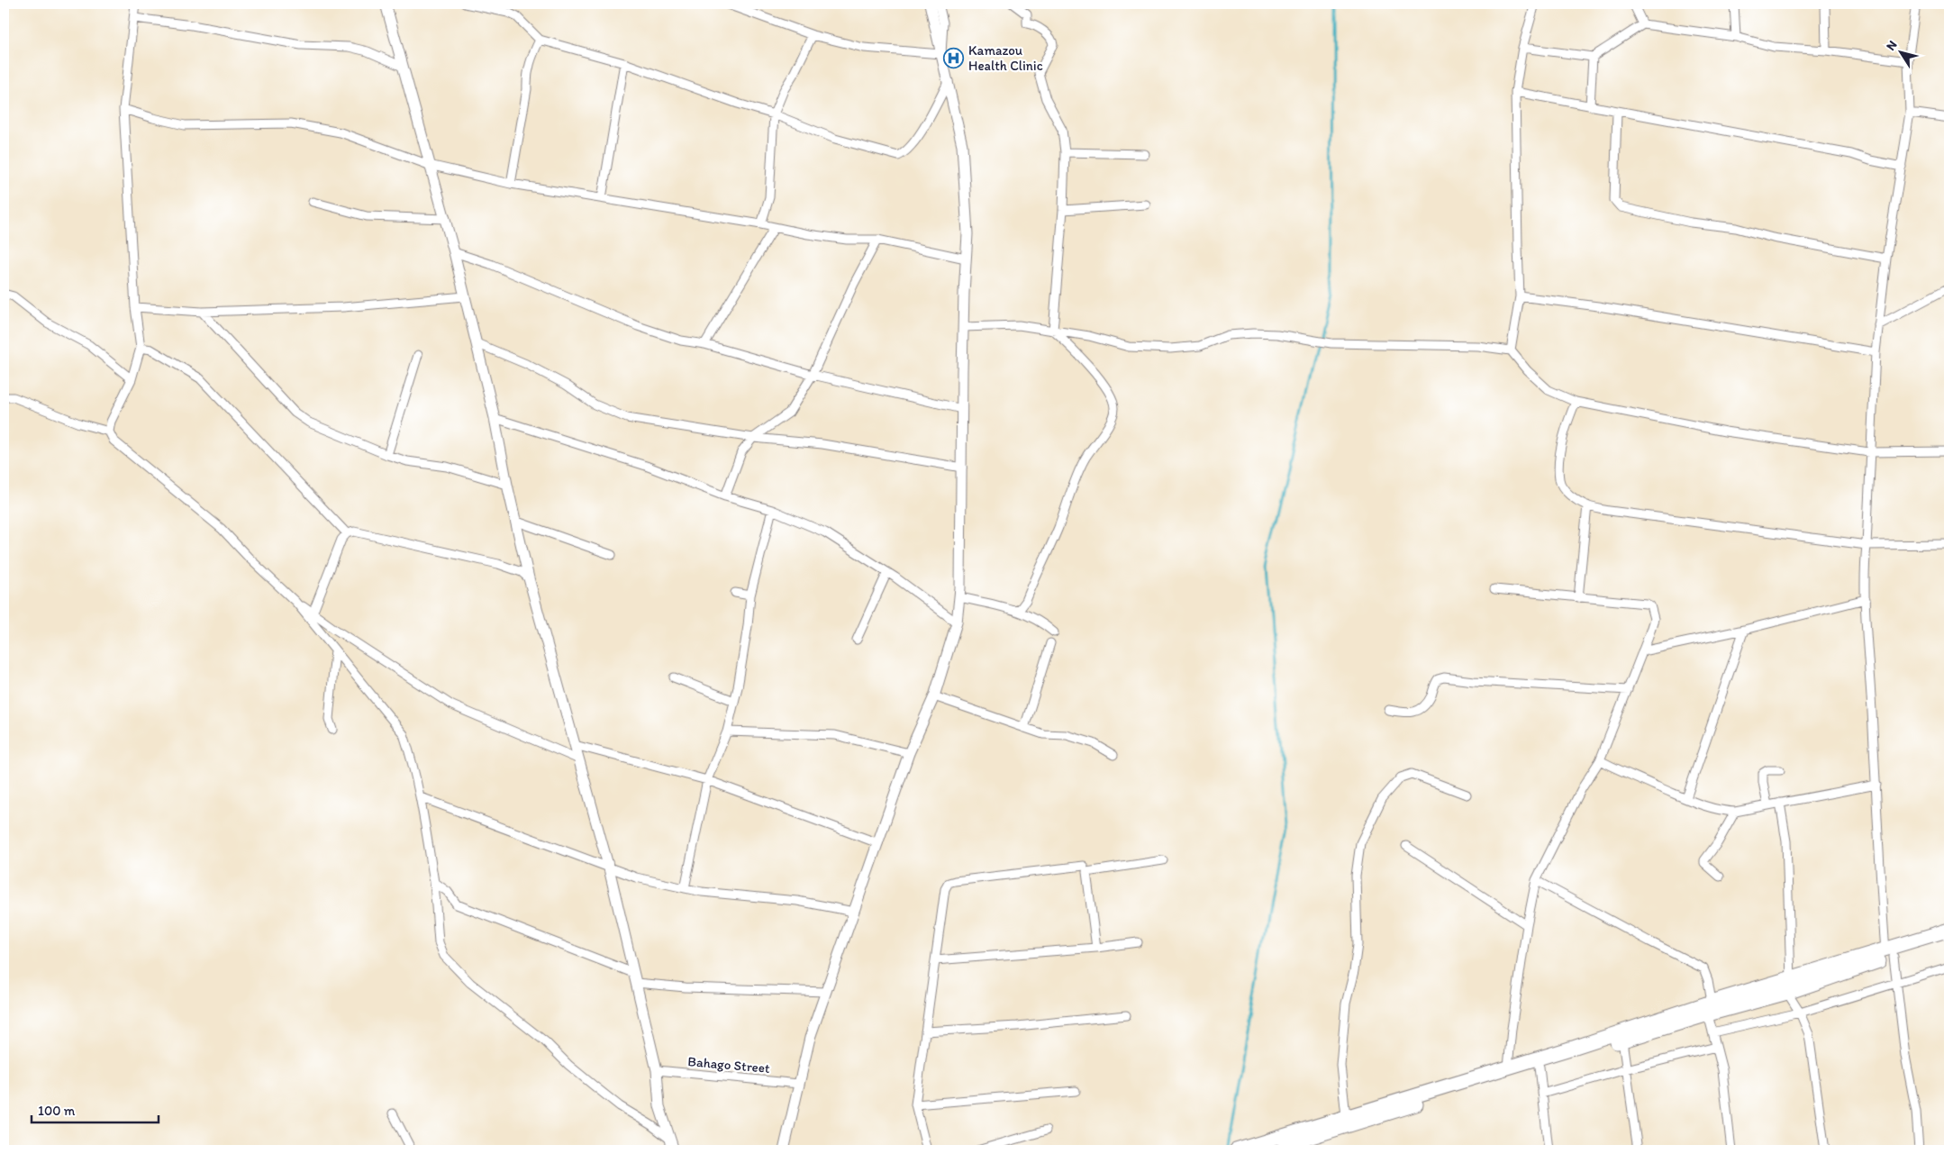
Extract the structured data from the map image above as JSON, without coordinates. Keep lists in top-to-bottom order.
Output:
{
  "streets": {
    "street": ["Bahago Street"]
  },
  "places": {
    "hospital": ["Kamazou Health Clinic"]
  },
  "scale_bar": "100 m",
  "north": "top left"
}
